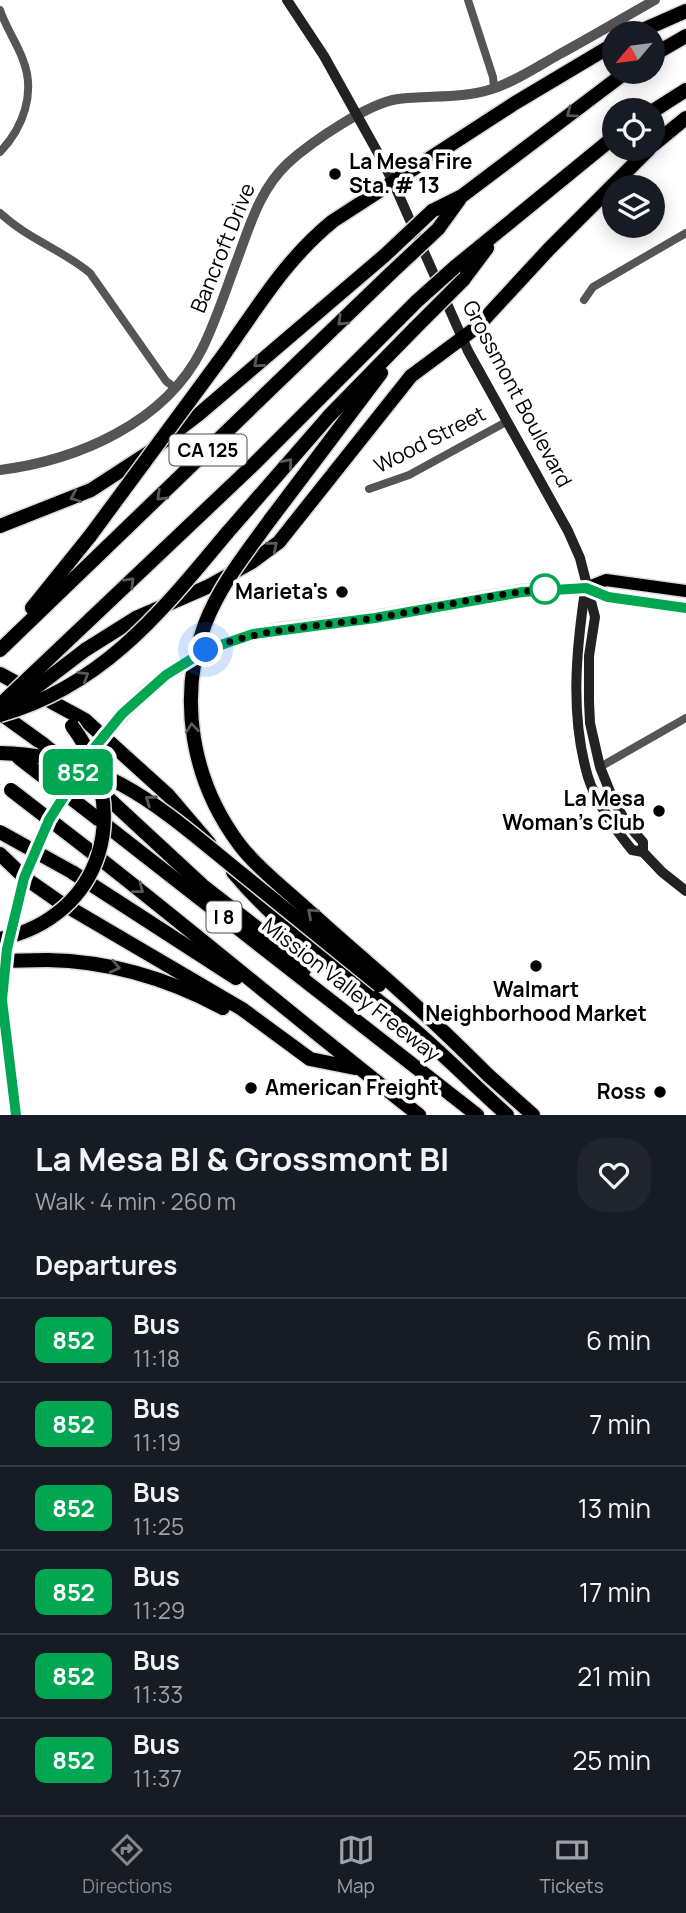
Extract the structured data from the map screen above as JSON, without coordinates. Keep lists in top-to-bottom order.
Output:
{
  "streets": {
    "highway": ["CA 125", "I 8", "Mission Valley Freeway"],
    "main road": ["Grossmont Boulevard"],
    "street": ["Bancroft Drive", "Wood Street"]
  },
  "crossings": [
    ["Bancroft Drive", "Grossmont Boulevard"],
    ["Grossmont Boulevard", "Wood Street"]
  ],
  "places": [
    "La Mesa Fire Sta. # 13",
    "Marieta's",
    "La Mesa Woman's Club",
    "Walmart Neighborhood Market",
    "American Freight",
    "Ross"
  ],
  "lines": ["bus line 852"],
  "north": "bottom left",
  "page": {
    "on_map": "852",
    "heading": [
      ["La Mesa Bl & Grossmont Bl", "Walk · 4 min · 260 m"],
      "Departures"
    ],
    "list": [
      {
        "mark": "852",
        "name": "Bus",
        "note": "11:18",
        "value": "6 min"
      },
      {
        "mark": "852",
        "name": "Bus",
        "note": "11:19",
        "value": "7 min"
      },
      {
        "mark": "852",
        "name": "Bus",
        "note": "11:25",
        "value": "13 min"
      },
      {
        "mark": "852",
        "name": "Bus",
        "note": "11:29",
        "value": "17 min"
      },
      {
        "mark": "852",
        "name": "Bus",
        "note": "11:33",
        "value": "21 min"
      },
      {
        "mark": "852",
        "name": "Bus",
        "note": "11:37",
        "value": "25 min"
      }
    ],
    "tabs": ["Directions", "Map", "Tickets"]
  }
}
